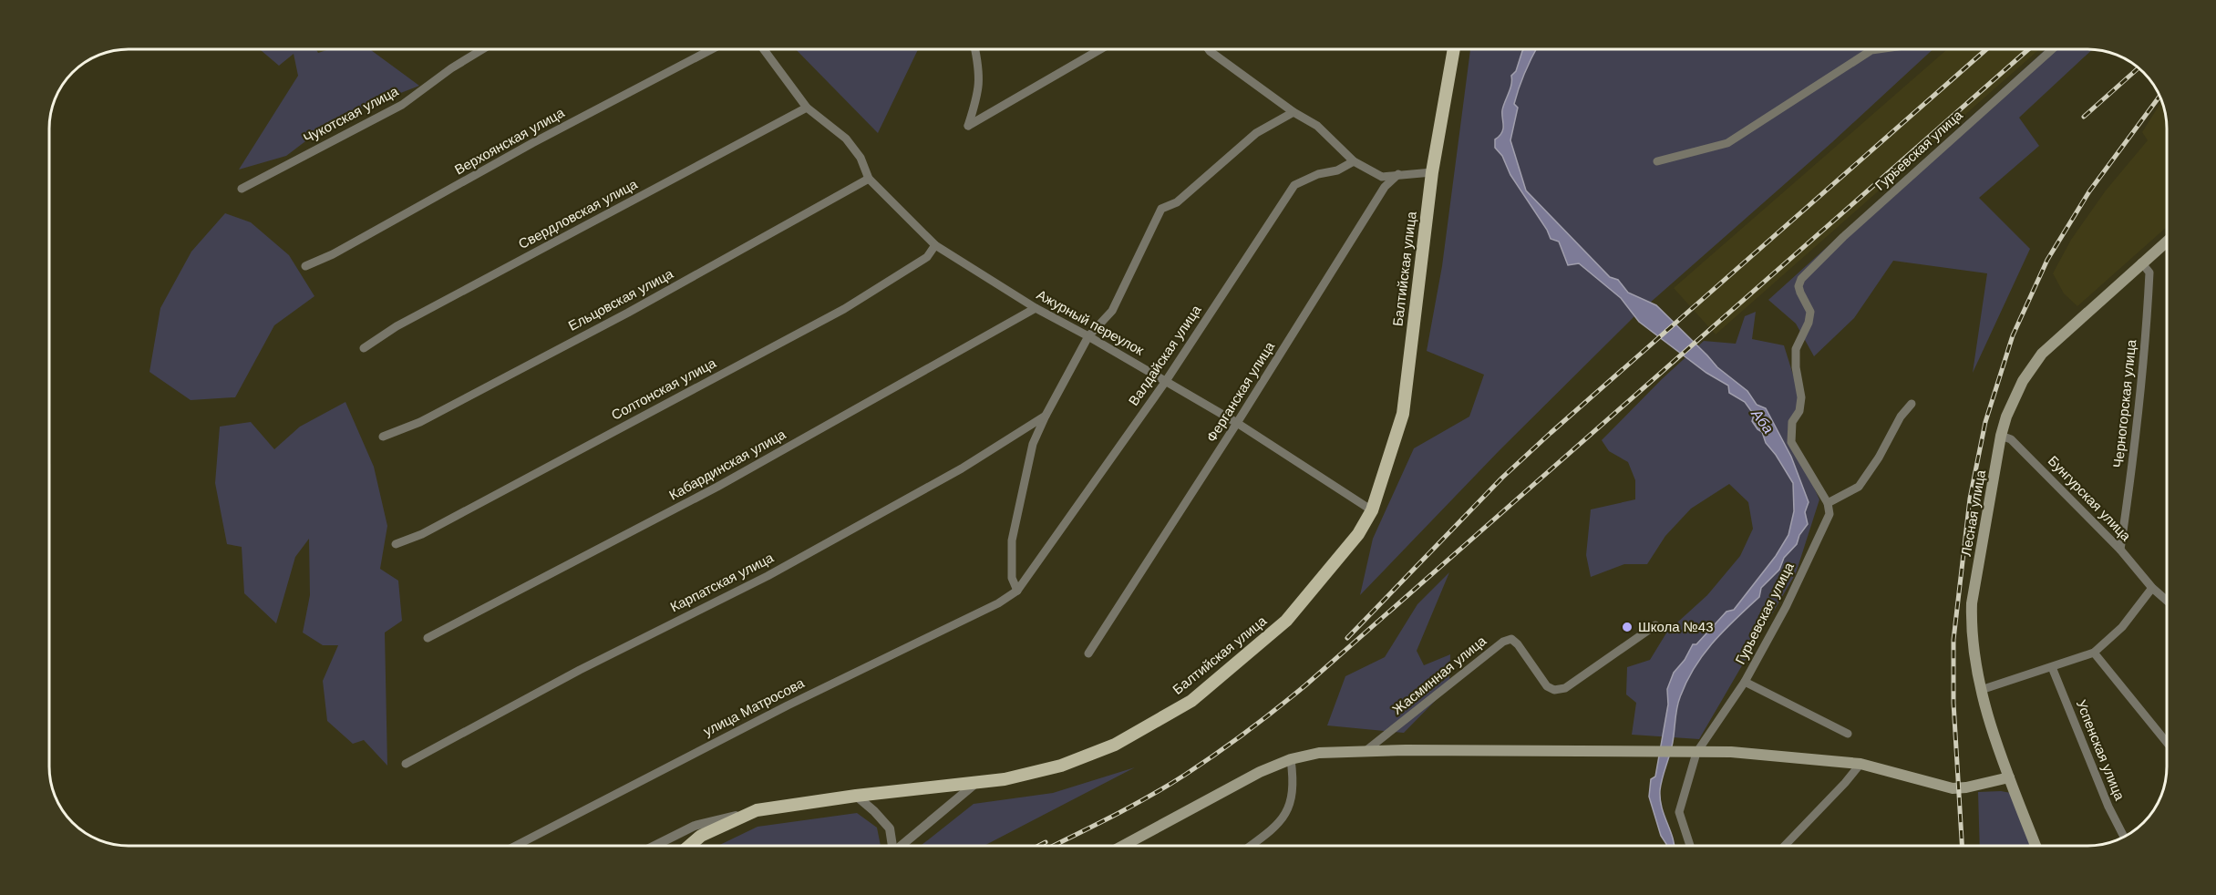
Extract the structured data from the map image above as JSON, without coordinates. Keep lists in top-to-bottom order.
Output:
{
  "streets": {
    "main road": ["Балтийская улица", "Лесная улица"],
    "street": [
      "Чукотская улица",
      "Верхоянская улица",
      "Гурьевская улица",
      "Свердловская улица",
      "Ельцовская улица",
      "Ажурный переулок",
      "Валдайская улица",
      "Солтонская улица",
      "Ферганская улица",
      "Черногорская улица",
      "Кабардинская улица",
      "Бунгурская улица",
      "Карпатская улица",
      "Жасминная улица",
      "улица Матросова",
      "Успенская улица"
    ]
  },
  "crossings": [
    ["Балтийская улица", "Ажурный переулок"],
    ["Ельцовская улица", "Ажурный переулок"],
    ["Ажурный переулок", "Валдайская улица"],
    ["Ажурный переулок", "Солтонская улица"],
    ["Ажурный переулок", "Ферганская улица"],
    ["Ажурный переулок", "Кабардинская улица"],
    ["Ажурный переулок", "Карпатская улица"],
    ["Валдайская улица", "Карпатская улица"],
    ["Валдайская улица", "улица Матросова"],
    ["Черногорская улица", "Бунгурская улица"],
    ["Черногорская улица", "Лесная улица"],
    ["Бунгурская улица", "Лесная улица"],
    ["Карпатская улица", "улица Матросова"]
  ],
  "water": ["Аба"],
  "places": ["Школа №43"]
}
